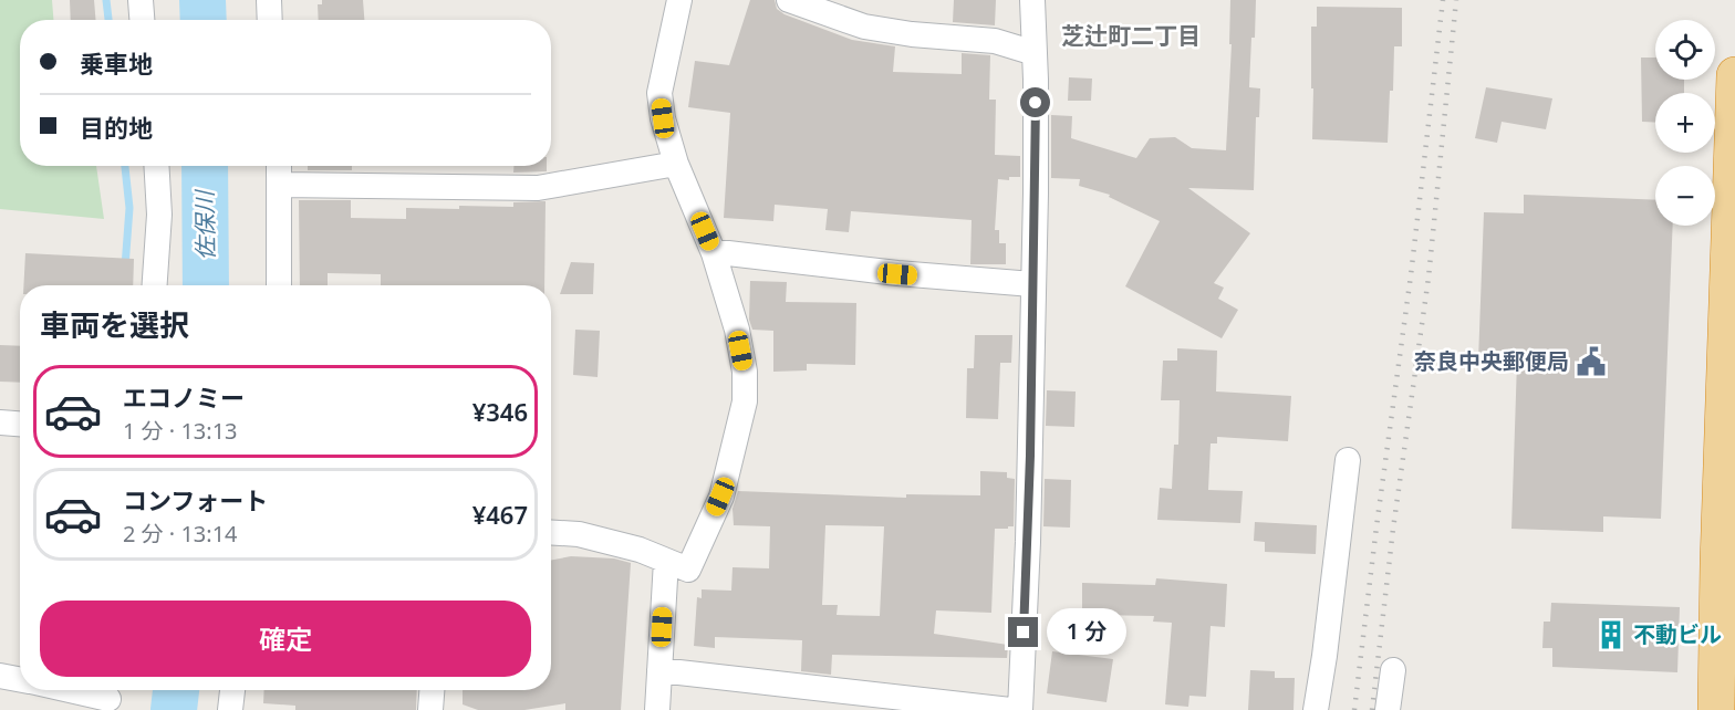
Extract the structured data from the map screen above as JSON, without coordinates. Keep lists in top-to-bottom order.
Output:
{
  "districts": ["芝辻町二丁目"],
  "water": ["佐保川"],
  "places": {
    "public building": ["奈良中央郵便局"],
    "building": ["不動ビル"]
  },
  "page": {
    "map_buttons": ["+", "−"],
    "banner": ["乗車地", "目的地"],
    "heading": "車両を選択",
    "list": [
      {
        "name": "エコノミー",
        "note": "1 分 · 13:13",
        "value": "¥346"
      },
      {
        "name": "コンフォート",
        "note": "2 分 · 13:14",
        "value": "¥467"
      }
    ],
    "buttons": "確定",
    "bubble": "1 分"
  }
}
